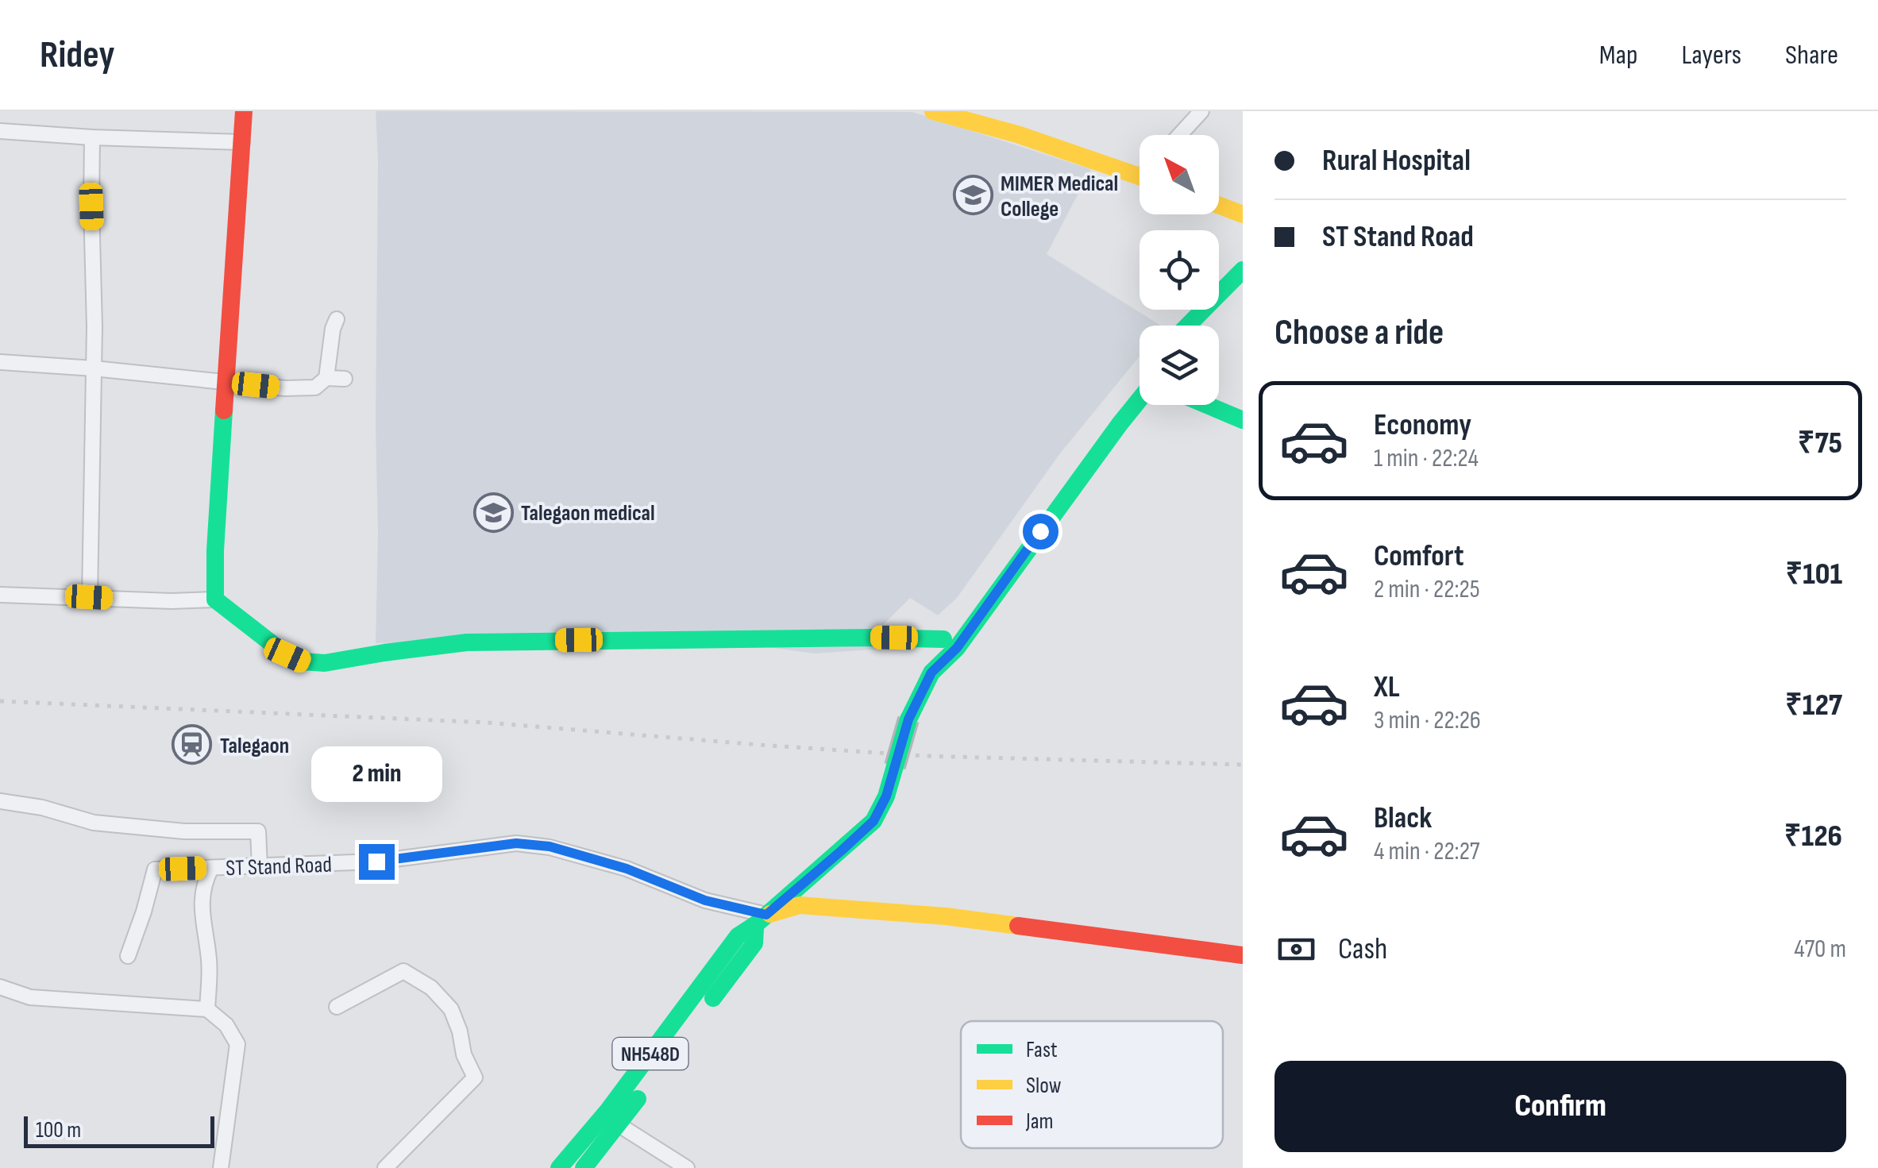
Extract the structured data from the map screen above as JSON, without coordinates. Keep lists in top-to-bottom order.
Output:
{
  "streets": {
    "main road": ["NH548D"],
    "street": ["ST Stand Road"]
  },
  "crossings": [
    ["ST Stand Road", "NH548D"]
  ],
  "places": {
    "school or university": ["MIMER Medical College", "Talegaon medical"],
    "station": ["Talegaon"]
  },
  "legend": ["Fast", "Slow", "Jam"],
  "scale_bar": "100 m",
  "north": "top left",
  "page": {
    "header": "Ridey",
    "nav": ["Map", "Layers", "Share"],
    "banner": ["Rural Hospital", "ST Stand Road"],
    "heading": "Choose a ride",
    "list": [
      {
        "name": "Economy",
        "note": "1 min · 22:24",
        "value": "₹75"
      },
      {
        "name": "Comfort",
        "note": "2 min · 22:25",
        "value": "₹101"
      },
      {
        "name": "XL",
        "note": "3 min · 22:26",
        "value": "₹127"
      },
      {
        "name": "Black",
        "note": "4 min · 22:27",
        "value": "₹126"
      }
    ],
    "bubble": "2 min",
    "pay": ["Cash", "470 m"],
    "buttons": "Confirm",
    "scale": "100 m"
  }
}
